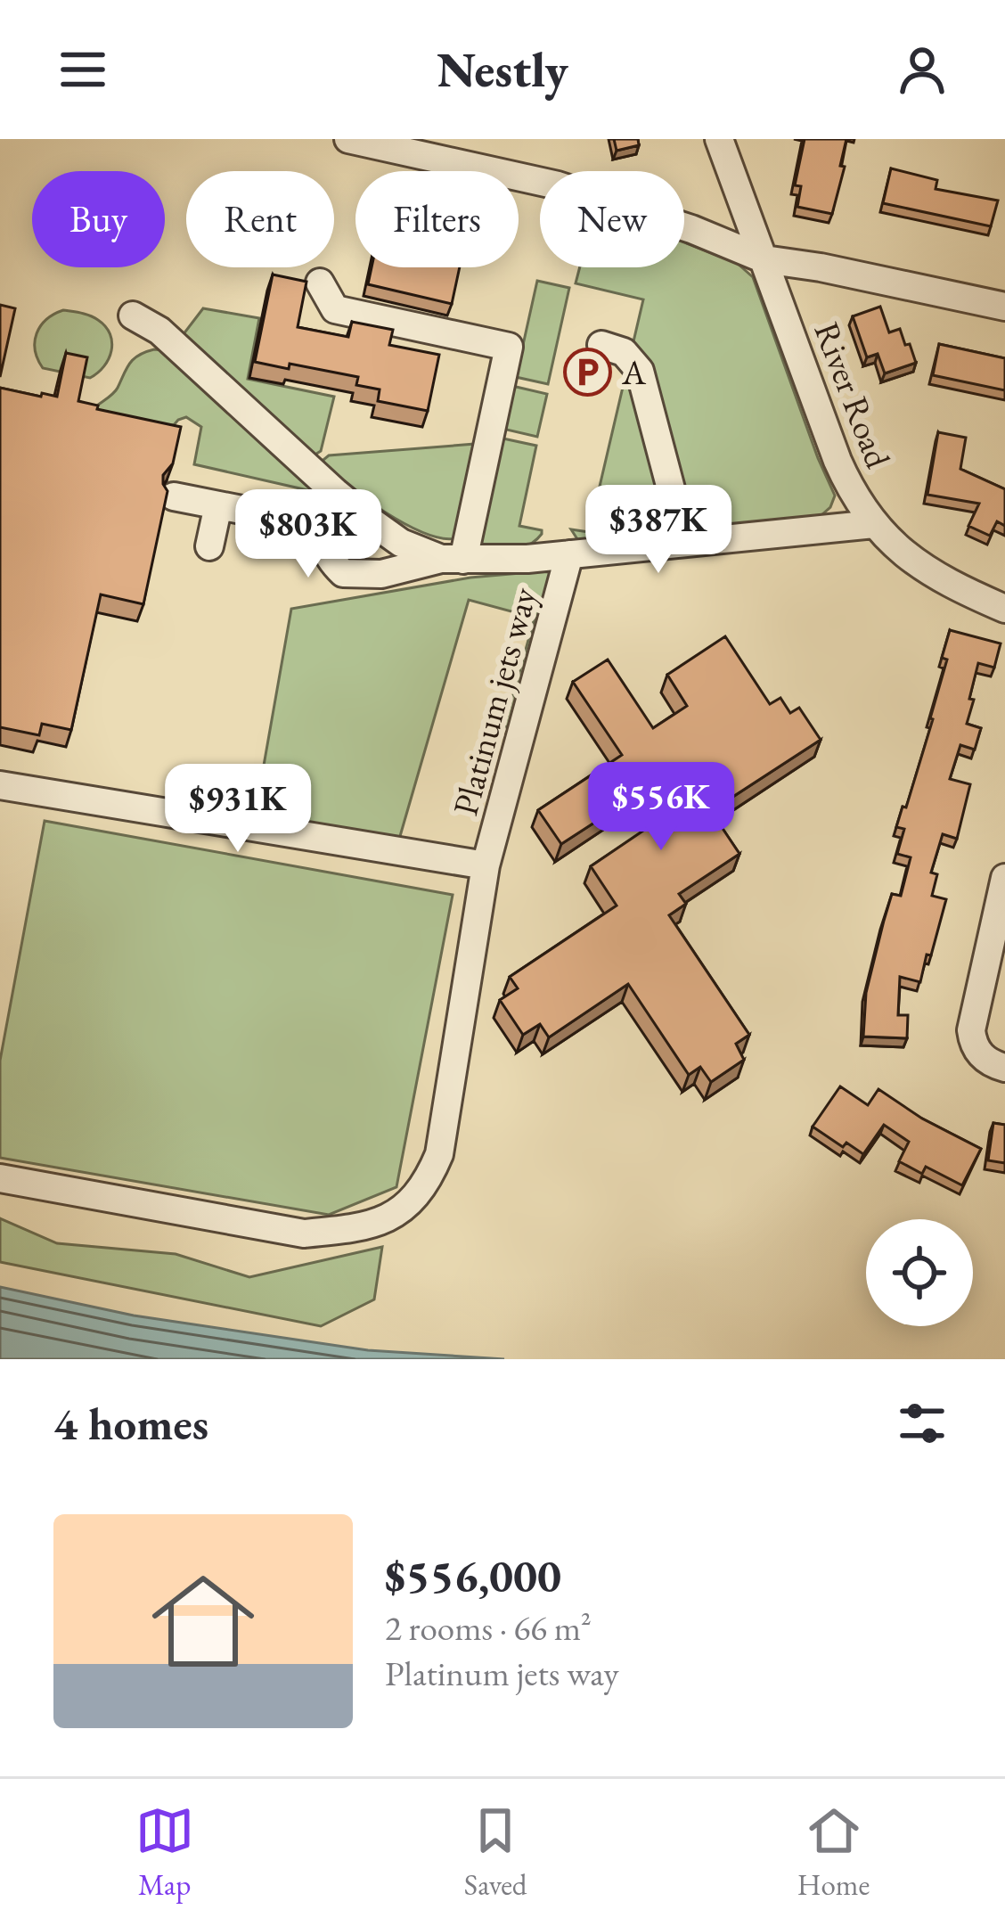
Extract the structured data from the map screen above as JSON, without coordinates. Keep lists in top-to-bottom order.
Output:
{
  "streets": {
    "street": ["River Road", "Platinum jets way"]
  },
  "places": {
    "parking": ["A"]
  },
  "page": {
    "header": "Nestly",
    "chip": [
      "Buy",
      "Rent",
      "Filters",
      "New"
    ],
    "price": [
      "$387K",
      "$803K",
      "$556K",
      "$931K"
    ],
    "heading": "4 homes",
    "list": [
      {
        "name": "$556,000",
        "note": "2 rooms · 66 m² · Platinum jets way"
      }
    ],
    "tabs": ["Map", "Saved", "Home"]
  }
}
